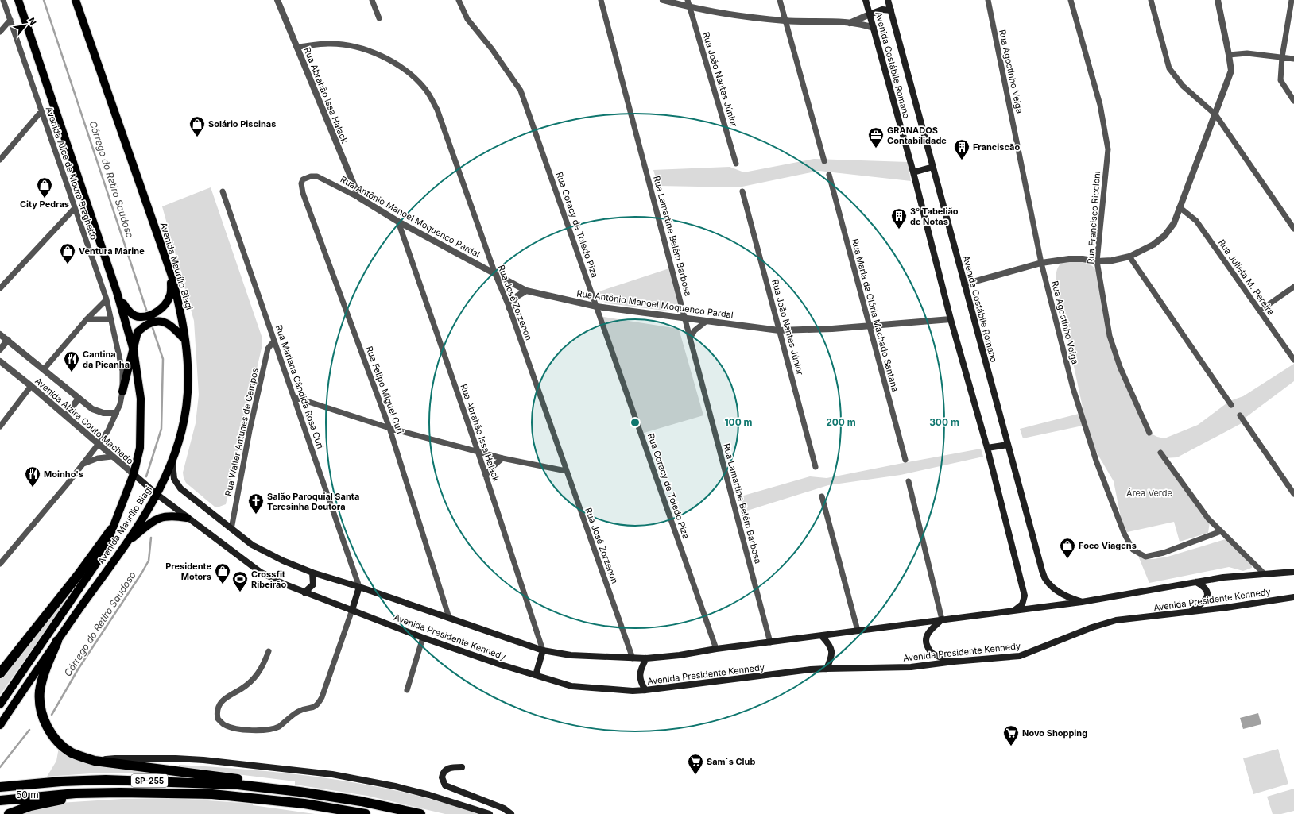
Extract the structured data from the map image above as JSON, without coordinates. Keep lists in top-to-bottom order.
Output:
{
  "streets": {
    "highway": ["SP-255"],
    "main road": [
      "Avenida Costábile Romano",
      "Avenida Maurílio Biagi",
      "Avenida Alzira Couto Machado",
      "Avenida Presidente Kennedy"
    ],
    "street": [
      "Rua Agostinho Veiga",
      "Rua João Nantes Júnior",
      "Rua Abrahão Issa Halack",
      "Avenida Alice de Moura Braghetto",
      "Rua Antônio Manoel Moquenco Pardal",
      "Rua Francisco Riccioni",
      "Rua Coracy de Toledo Piza",
      "Rua Lamartine Belém Barbosa",
      "Rua Julieta M. Pereira",
      "Rua José Zorzenon",
      "Rua Maria da Glória Machado Santana",
      "Rua Mariana Cândida Rosa Curi",
      "Rua Felipe Miguel Curi",
      "Rua Walter Antunes de Campos"
    ]
  },
  "crossings": [
    ["Avenida Costábile Romano", "Rua Antônio Manoel Moquenco Pardal"],
    ["Avenida Costábile Romano", "Avenida Presidente Kennedy"],
    ["Rua João Nantes Júnior", "Rua Antônio Manoel Moquenco Pardal"],
    ["Rua Abrahão Issa Halack", "Rua Antônio Manoel Moquenco Pardal"],
    ["Rua Abrahão Issa Halack", "Rua José Zorzenon"],
    ["Rua Abrahão Issa Halack", "Avenida Presidente Kennedy"],
    ["Rua Antônio Manoel Moquenco Pardal", "Rua Coracy de Toledo Piza"],
    ["Rua Antônio Manoel Moquenco Pardal", "Rua Lamartine Belém Barbosa"],
    ["Rua Antônio Manoel Moquenco Pardal", "Rua José Zorzenon"],
    ["Rua Antônio Manoel Moquenco Pardal", "Rua Maria da Glória Machado Santana"],
    ["Rua Antônio Manoel Moquenco Pardal", "Rua Felipe Miguel Curi"],
    ["Rua Coracy de Toledo Piza", "Avenida Presidente Kennedy"],
    ["Rua Lamartine Belém Barbosa", "Avenida Presidente Kennedy"],
    ["Avenida Maurílio Biagi", "Avenida Alzira Couto Machado"],
    ["Avenida Maurílio Biagi", "Avenida Presidente Kennedy"],
    ["Rua José Zorzenon", "Avenida Presidente Kennedy"],
    ["Rua Mariana Cândida Rosa Curi", "Rua Walter Antunes de Campos"],
    ["Rua Mariana Cândida Rosa Curi", "Avenida Presidente Kennedy"],
    ["Rua Felipe Miguel Curi", "Avenida Presidente Kennedy"],
    ["Avenida Alzira Couto Machado", "Avenida Presidente Kennedy"],
    ["Rua Walter Antunes de Campos", "Avenida Presidente Kennedy"]
  ],
  "water": ["Córrego do Retiro Saudoso"],
  "parks": ["Área Verde"],
  "places": {
    "shop": [
      "Solário Piscinas",
      "City Pedras",
      "Ventura Marine",
      "Foco Viagens",
      "Presidente Motors"
    ],
    "office": ["GRANADOS Contabilidade"],
    "building": ["Franciscão", "3º Tabelião de Notas"],
    "restaurant": ["Cantina da Picanha", "Moinho's"],
    "church": ["Salão Paroquial Santa Teresinha Doutora"],
    "sports": ["Crossfit Ribeirão"],
    "supermarket": ["Novo Shopping", "Sam´s Club"]
  },
  "scale_bar": "50 m",
  "north": "top right",
  "rings": ["100 m", "200 m", "300 m"]
}
